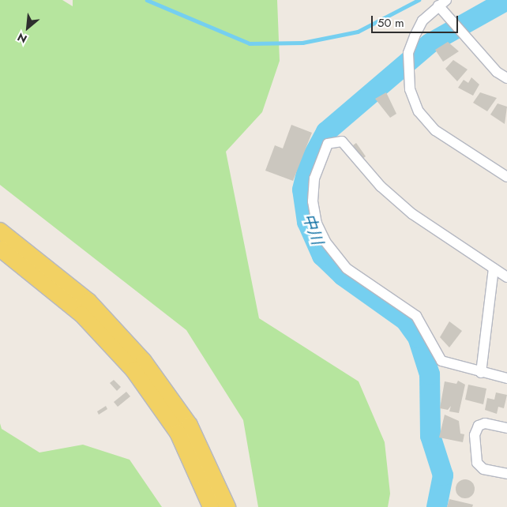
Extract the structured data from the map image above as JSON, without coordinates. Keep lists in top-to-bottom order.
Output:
{
  "water": ["中川"],
  "scale_bar": "50 m",
  "north": "bottom left"
}
